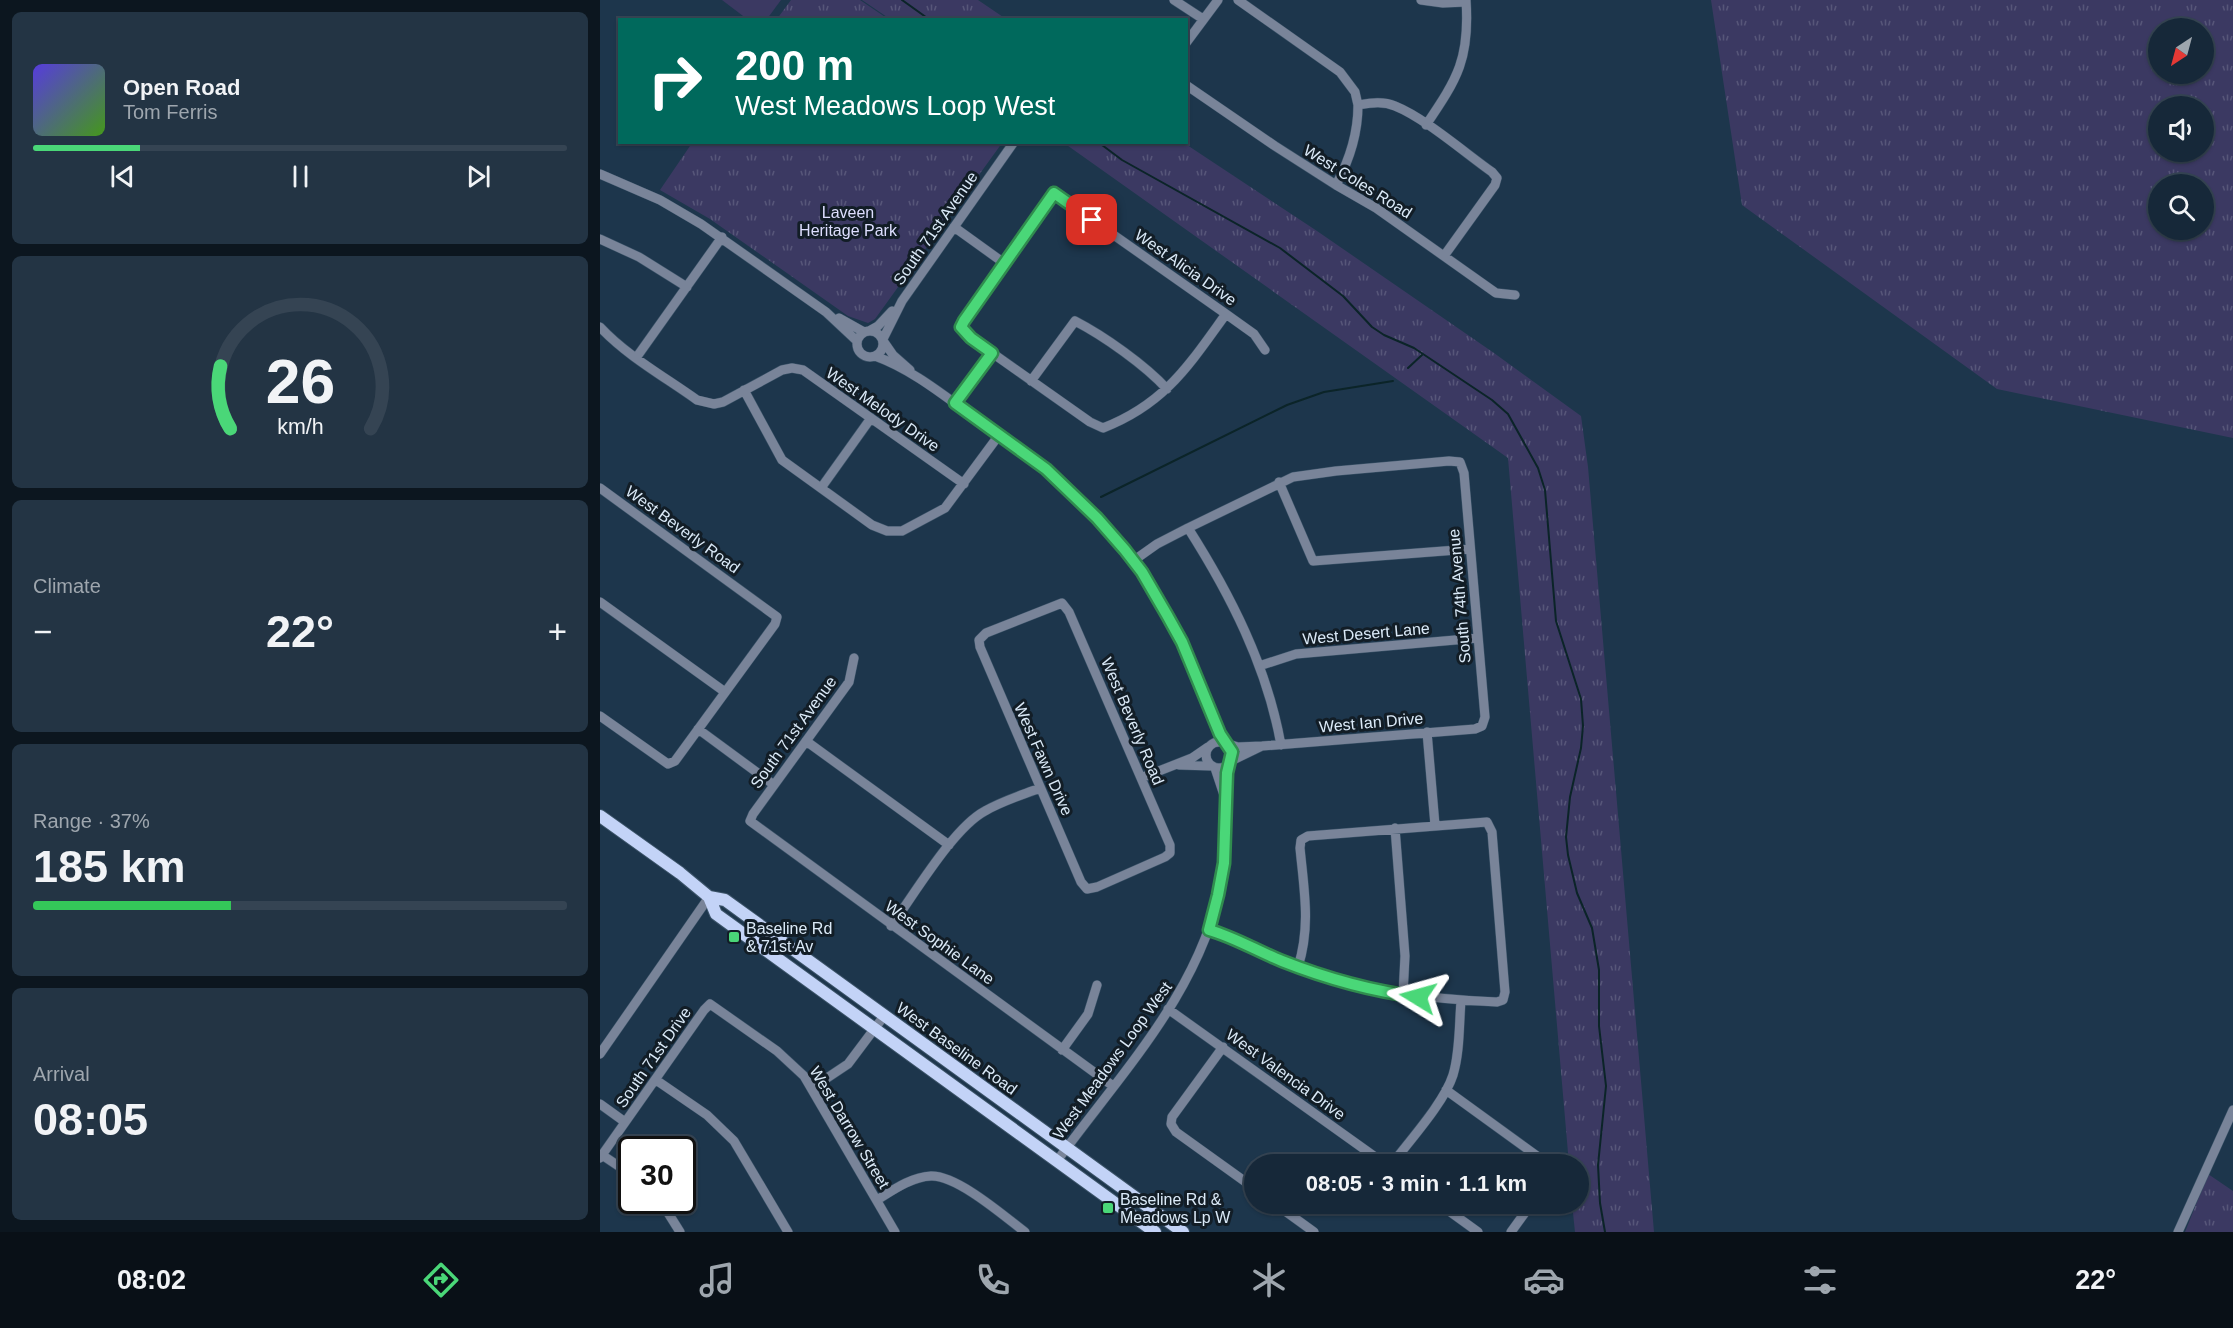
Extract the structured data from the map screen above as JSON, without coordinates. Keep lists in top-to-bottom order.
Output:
{
  "streets": {
    "main road": ["West Baseline Road"],
    "street": [
      "West Coles Road",
      "South 71st Avenue",
      "West Alicia Drive",
      "West Melody Drive",
      "West Beverly Road",
      "South 74th Avenue",
      "West Desert Lane",
      "West Ian Drive",
      "West Fawn Drive",
      "West Sophie Lane",
      "South 71st Drive",
      "West Meadows Loop West",
      "West Valencia Drive",
      "West Darrow Street"
    ]
  },
  "crossings": [
    ["South 71st Avenue", "West Sophie Lane"],
    ["West Beverly Road", "West Fawn Drive"],
    ["South 74th Avenue", "West Desert Lane"],
    ["South 74th Avenue", "West Ian Drive"],
    ["West Ian Drive", "West Meadows Loop West"],
    ["West Sophie Lane", "West Meadows Loop West"],
    ["West Baseline Road", "West Meadows Loop West"],
    ["South 71st Drive", "West Darrow Street"],
    ["West Meadows Loop West", "West Valencia Drive"]
  ],
  "parks": ["Laveen Heritage Park"],
  "places": {
    "transit": ["Baseline Rd & 71st Av", "Baseline Rd & Meadows Lp W"]
  },
  "north": "bottom left",
  "page": {
    "turn": ["200 m", "West Meadows Loop West"],
    "song": ["Open Road", "Tom Ferris"],
    "tile": [
      "Climate",
      ["Range · 37%", "185 km"],
      ["Arrival", "08:05"]
    ],
    "heat": ["−", "22°", "+"],
    "limit": "30",
    "trip": "08:05 · 3 min · 1.1 km",
    "tabs": ["08:02", "22°"],
    "gauge": ["26", "km/h"]
  }
}
